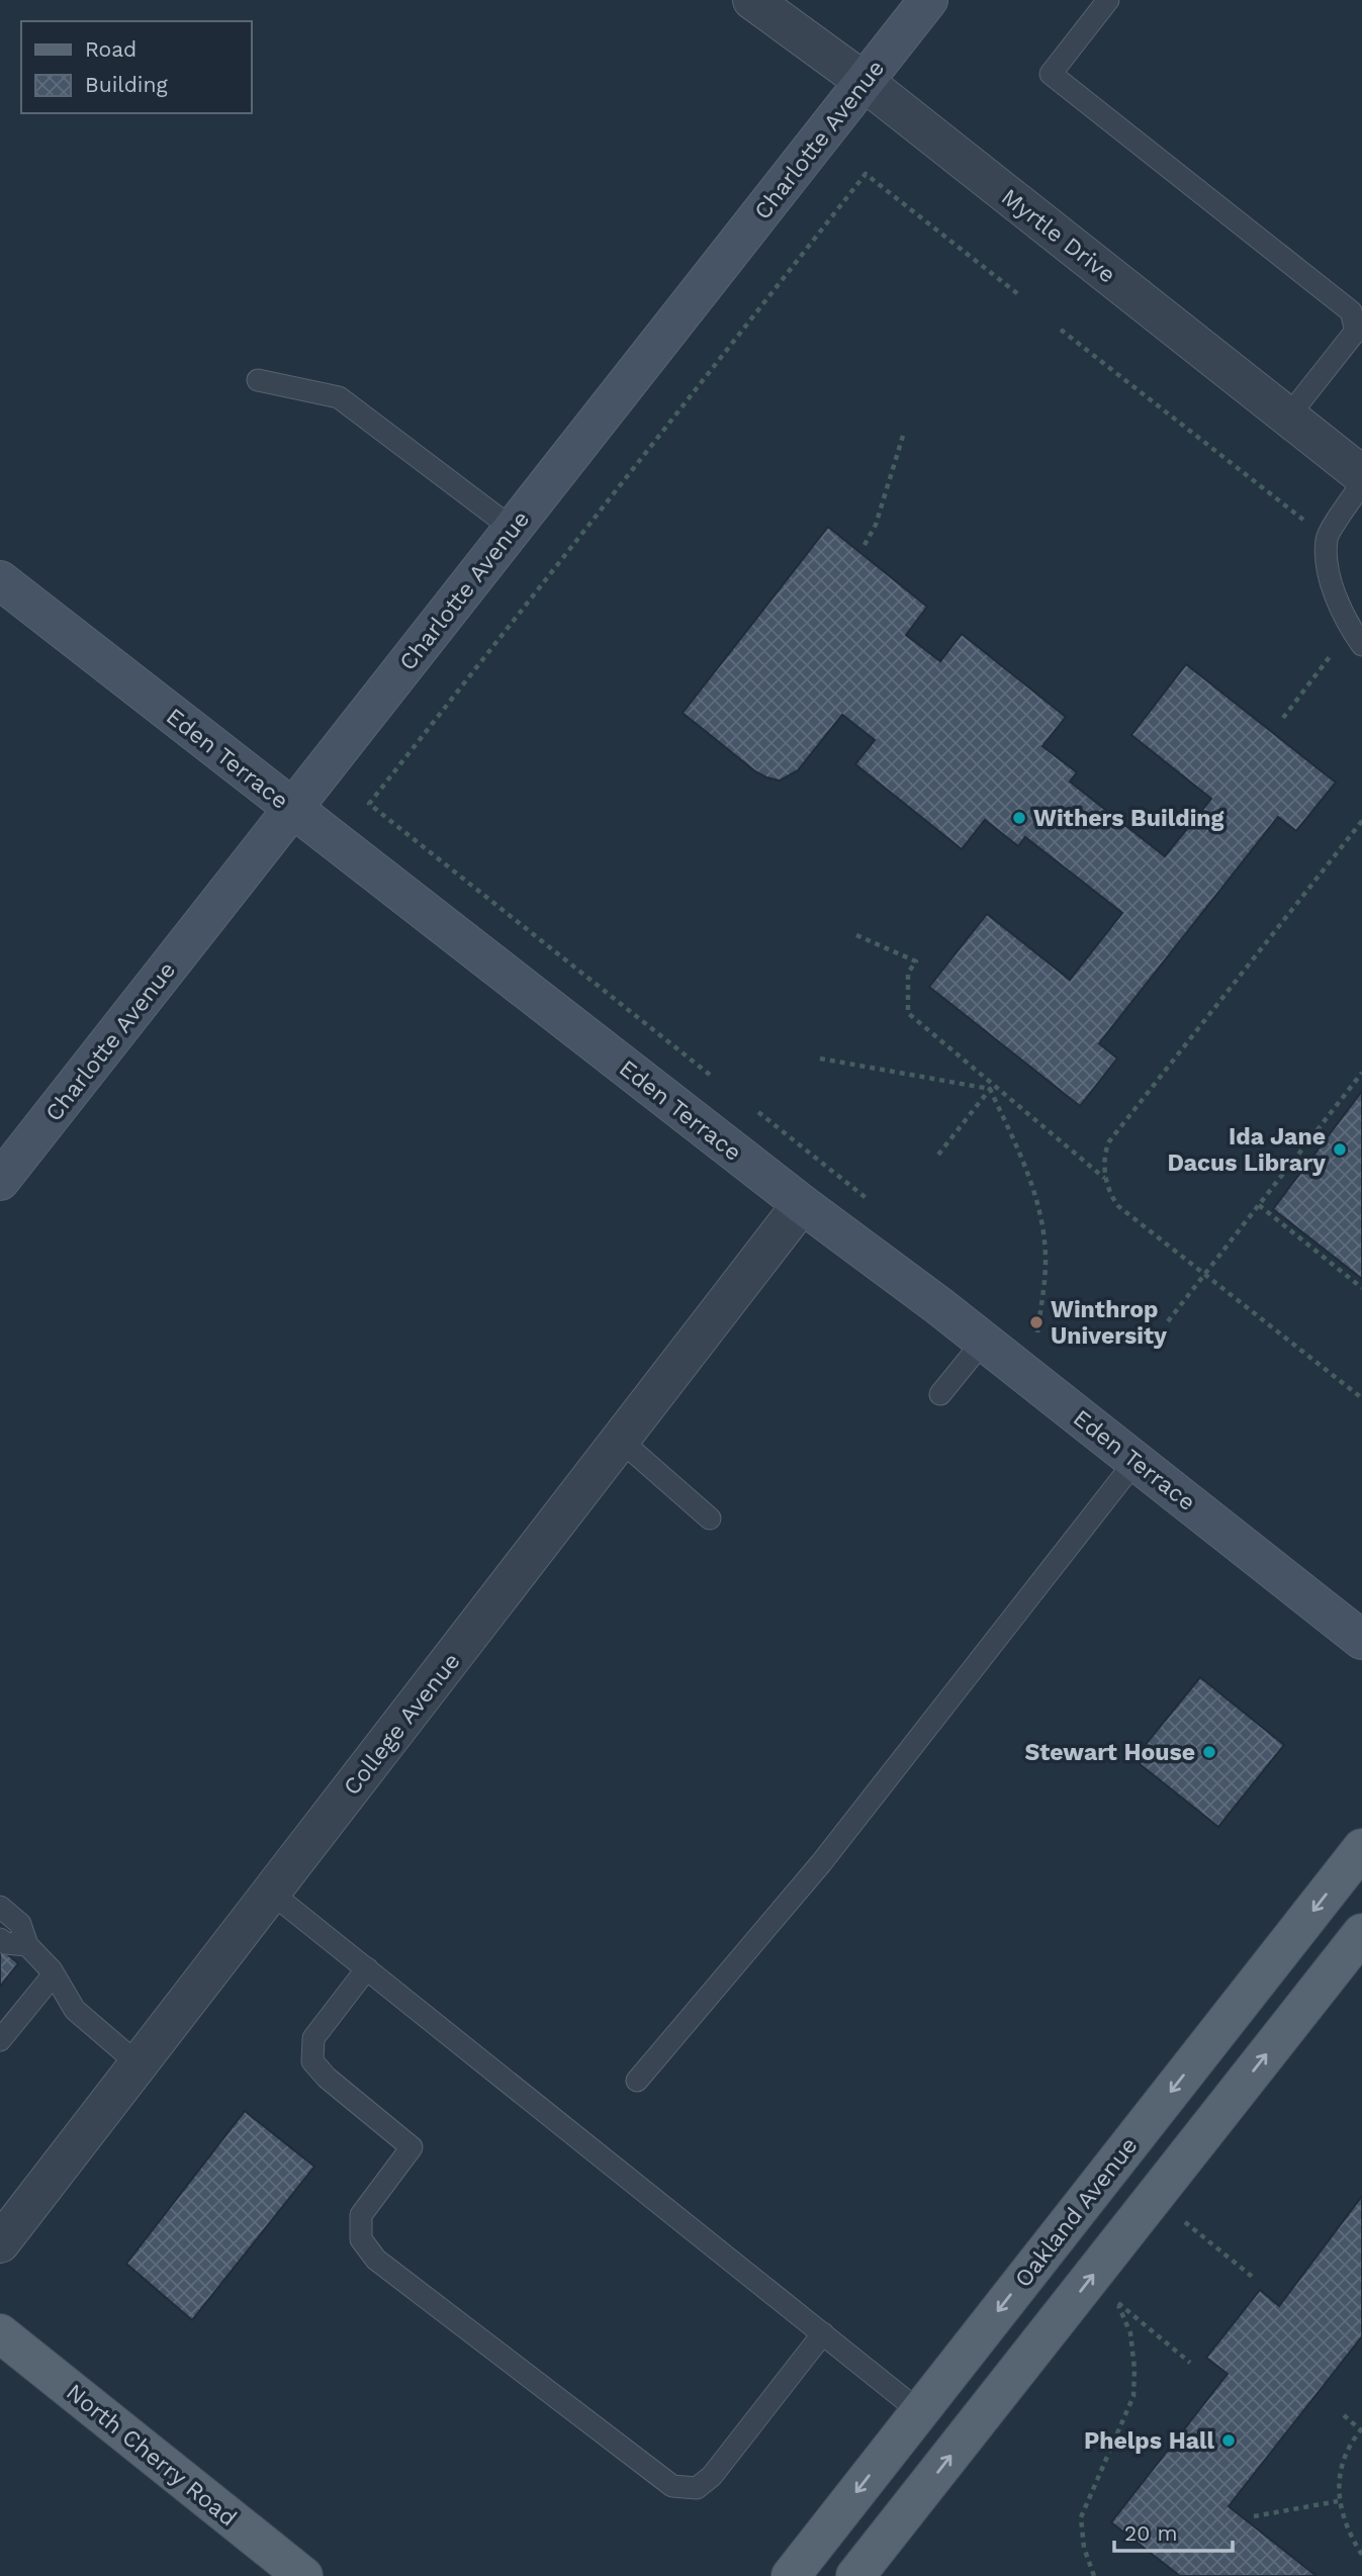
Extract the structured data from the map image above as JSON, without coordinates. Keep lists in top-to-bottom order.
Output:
{
  "streets": {
    "main road": ["Oakland Avenue", "North Cherry Road"],
    "street": [
      "Charlotte Avenue",
      "Myrtle Drive",
      "Eden Terrace",
      "College Avenue"
    ]
  },
  "crossings": [
    ["Charlotte Avenue", "Myrtle Drive"],
    ["Charlotte Avenue", "Eden Terrace"],
    ["Eden Terrace", "College Avenue"]
  ],
  "places": [
    "Withers Building",
    "Ida Jane Dacus Library",
    "Winthrop University",
    "Stewart House",
    "Phelps Hall"
  ],
  "legend": ["Road", "Building"],
  "scale_bar": "20 m"
}
